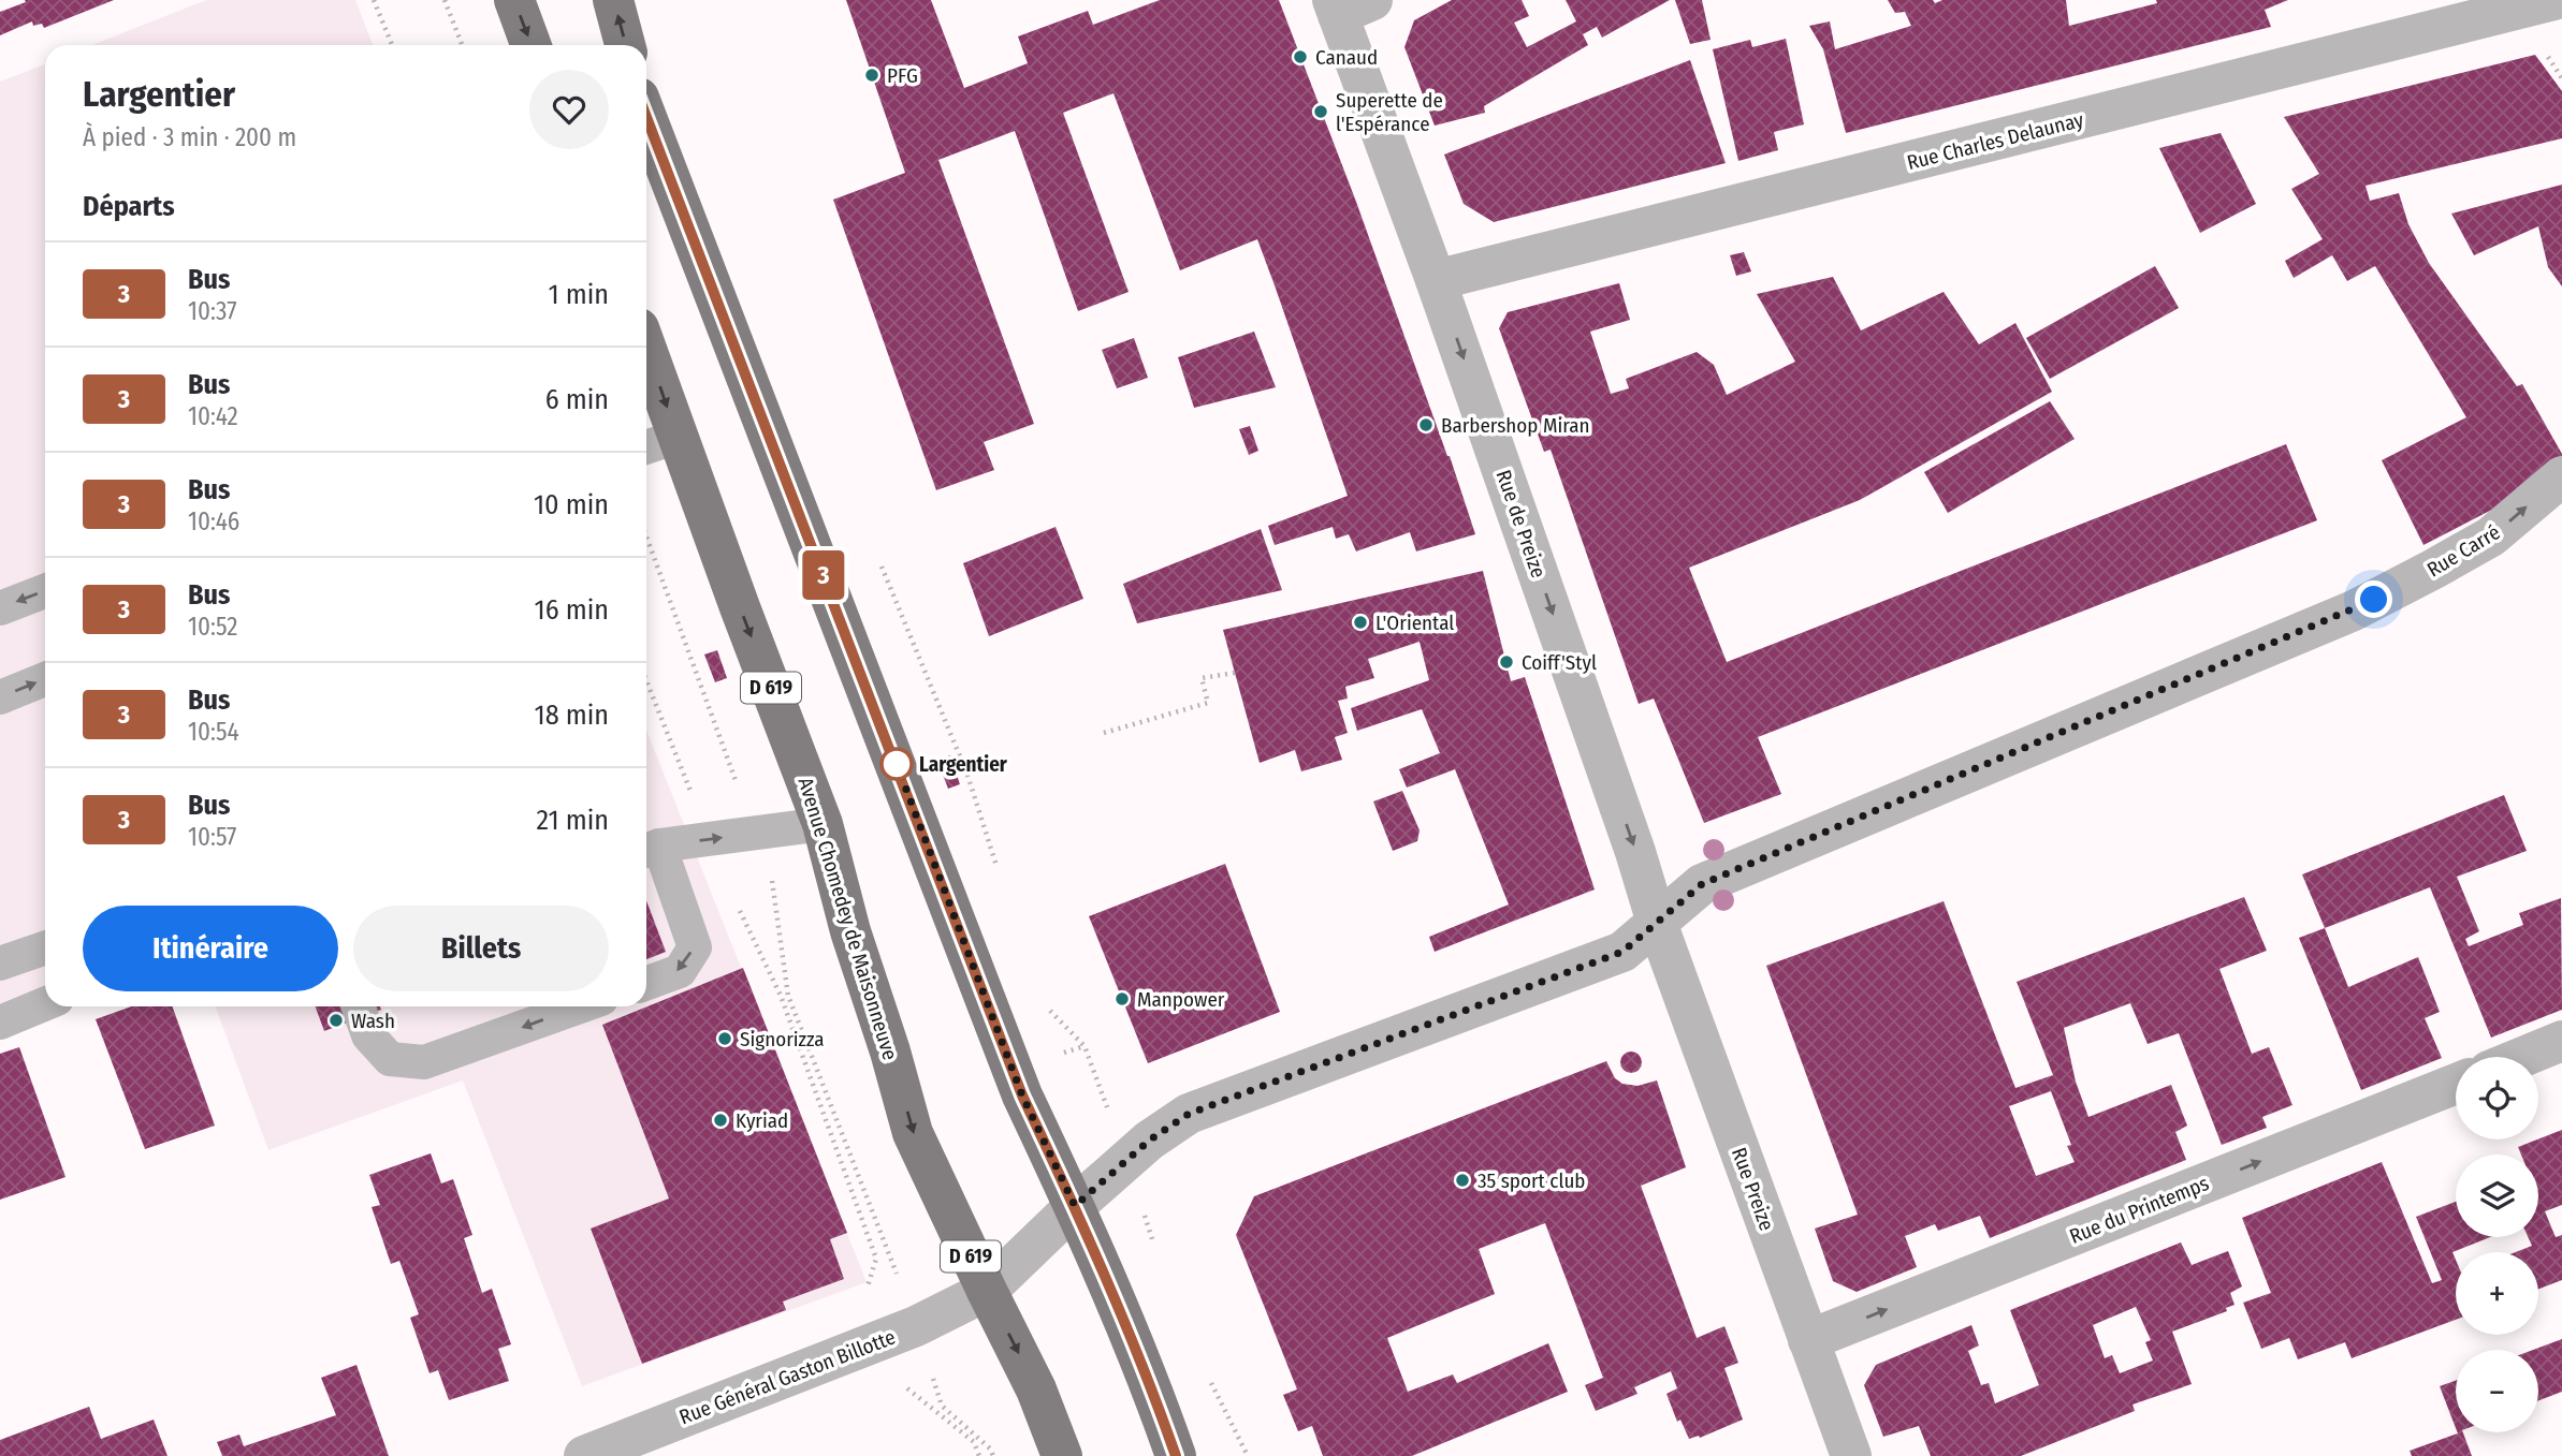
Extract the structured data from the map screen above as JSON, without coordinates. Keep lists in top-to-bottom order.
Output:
{
  "streets": {
    "main road": ["D 619", "Avenue Chomedey de Maisonneuve"],
    "street": [
      "Rue Charles Delaunay",
      "Rue de Preize",
      "Rue Carré",
      "Rue Preize",
      "Rue du Printemps",
      "Rue Général Gaston Billotte"
    ]
  },
  "crossings": [
    ["Rue Charles Delaunay", "Rue de Preize"],
    ["Rue de Preize", "Rue Carré"],
    ["Rue de Preize", "Rue Preize"],
    ["Rue Carré", "Rue Preize"],
    ["Rue Carré", "Rue Général Gaston Billotte"],
    ["Avenue Chomedey de Maisonneuve", "Rue Général Gaston Billotte"],
    ["Rue Preize", "Rue du Printemps"]
  ],
  "one_way": ["Rue de Preize", "Rue Carré", "Rue du Printemps"],
  "places": [
    "Canaud",
    "PFG",
    "Superette de l'Espérance",
    "Barbershop Miran",
    "L'Oriental",
    "Coiff'Styl",
    "Largentier",
    "Manpower",
    "Wash",
    "Signorizza",
    "Kyriad",
    "35 sport club"
  ],
  "lines": ["bus line 3"],
  "page": {
    "on_map": "3",
    "heading": [
      ["Largentier", "À pied · 3 min · 200 m"],
      "Départs"
    ],
    "list": [
      {
        "mark": "3",
        "name": "Bus",
        "note": "10:37",
        "value": "1 min"
      },
      {
        "mark": "3",
        "name": "Bus",
        "note": "10:42",
        "value": "6 min"
      },
      {
        "mark": "3",
        "name": "Bus",
        "note": "10:46",
        "value": "10 min"
      },
      {
        "mark": "3",
        "name": "Bus",
        "note": "10:52",
        "value": "16 min"
      },
      {
        "mark": "3",
        "name": "Bus",
        "note": "10:54",
        "value": "18 min"
      },
      {
        "mark": "3",
        "name": "Bus",
        "note": "10:57",
        "value": "21 min"
      }
    ],
    "buttons": ["Itinéraire", "Billets"],
    "map_buttons": ["+", "−"]
  }
}
